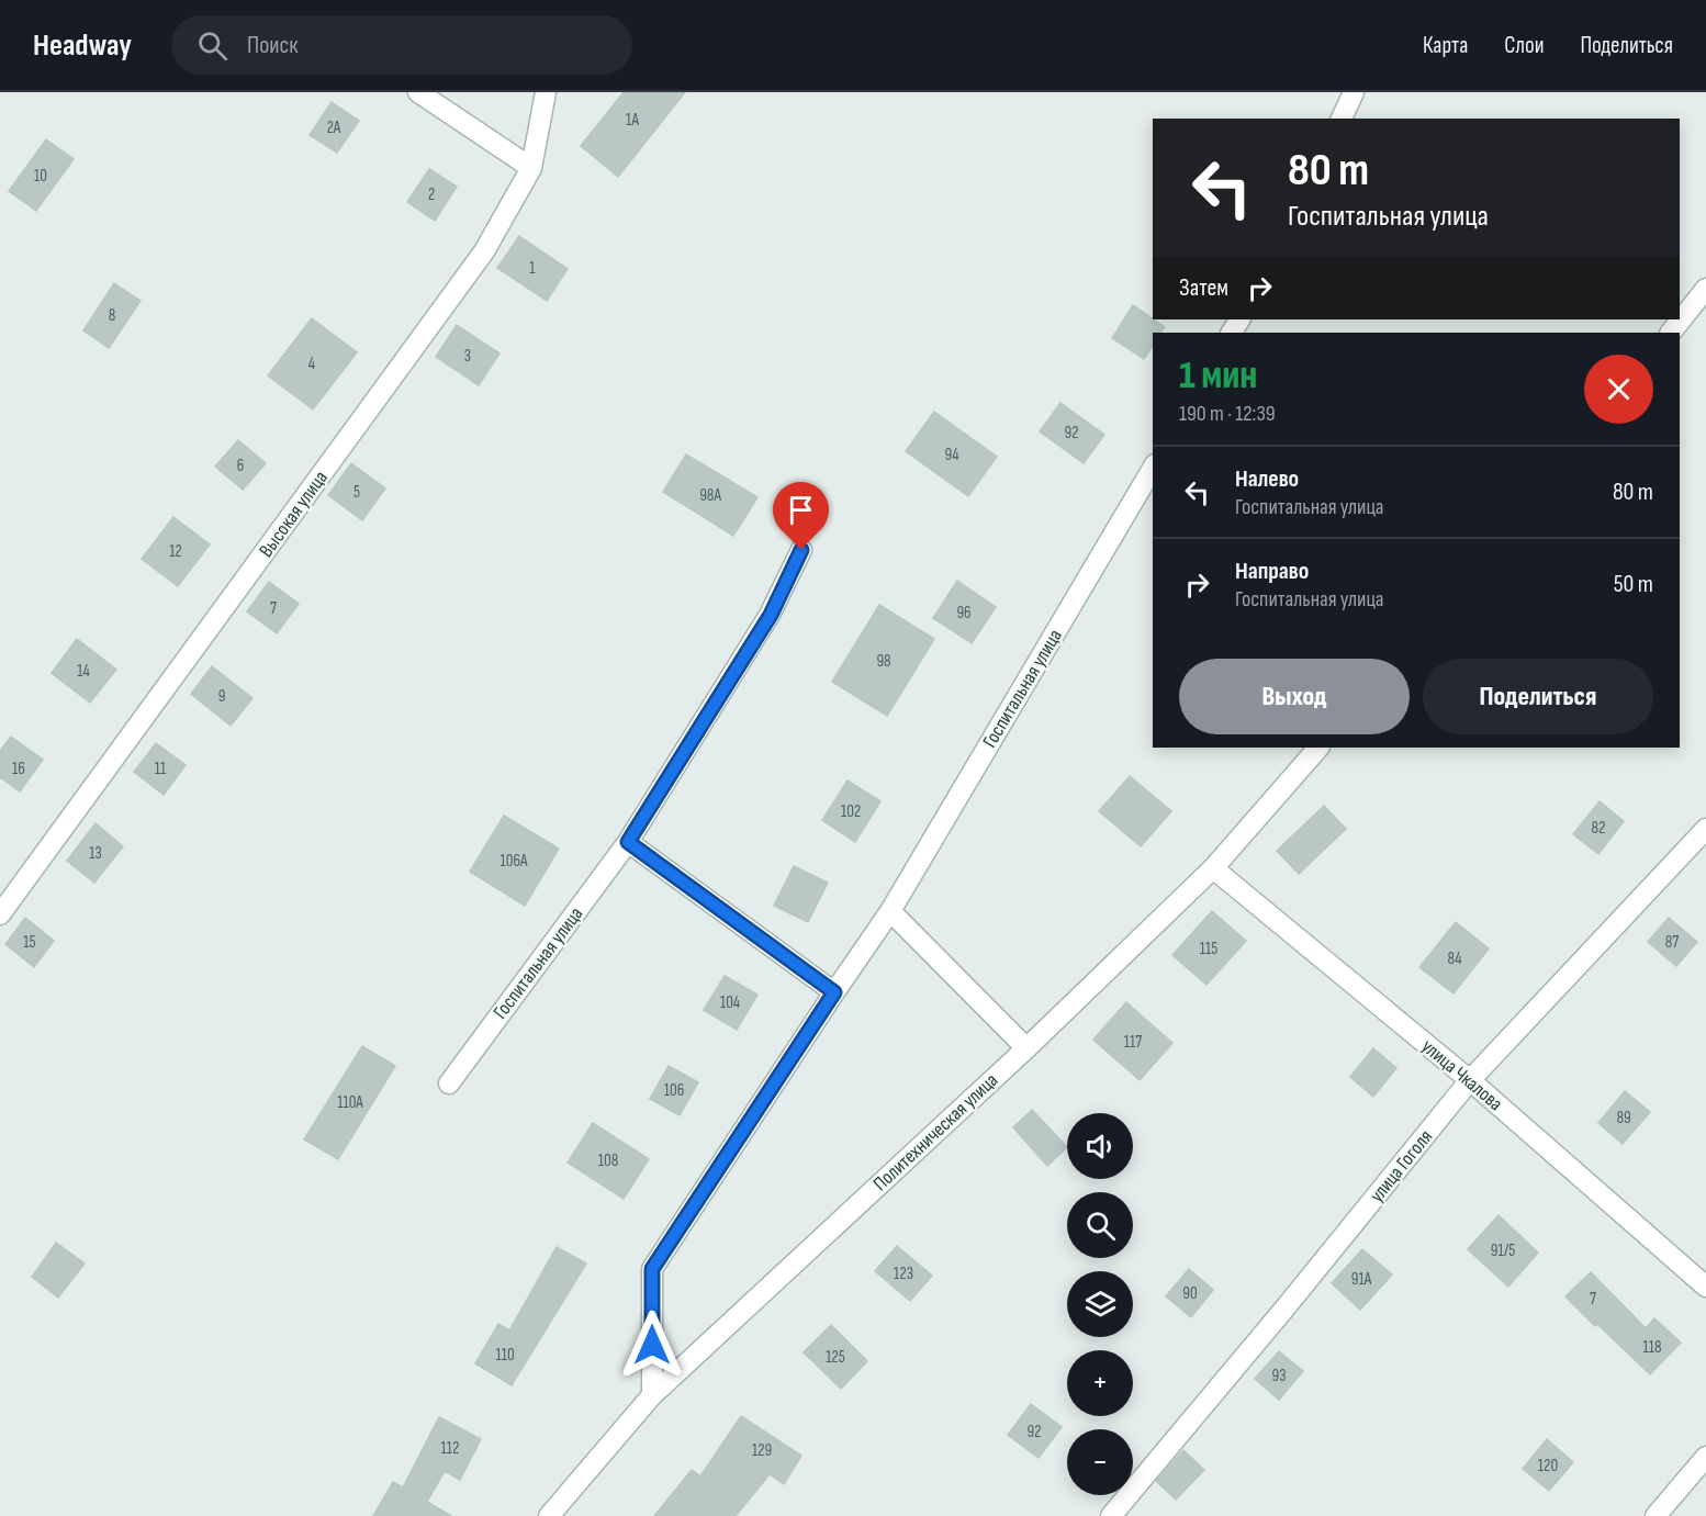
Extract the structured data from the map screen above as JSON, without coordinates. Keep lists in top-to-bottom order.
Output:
{
  "streets": {
    "street": [
      "Высокая улица",
      "Госпитальная улица",
      "улица Чкалова",
      "Политехническая улица",
      "улица Гоголя"
    ]
  },
  "crossings": [
    ["Госпитальная улица", "Политехническая улица"],
    ["улица Чкалова", "Политехническая улица"],
    ["улица Чкалова", "улица Гоголя"]
  ],
  "house_numbers": [
    "1А",
    "2А",
    "10",
    "2",
    "1",
    "8",
    "3",
    "4",
    "92",
    "94",
    "6",
    "5",
    "98А",
    "12",
    "7",
    "96",
    "98",
    "14",
    "9",
    "16",
    "11",
    "102",
    "82",
    "13",
    "106А",
    "15",
    "87",
    "115",
    "84",
    "104",
    "117",
    "106",
    "110А",
    "89",
    "108",
    "91/5",
    "123",
    "91А",
    "90",
    "7",
    "118",
    "110",
    "125",
    "93",
    "92",
    "112",
    "129",
    "120"
  ],
  "page": {
    "header": "Headway",
    "search": "Поиск",
    "nav": ["Карта", "Слои", "Поделиться"],
    "turn": ["80 m", "Госпитальная улица"],
    "then": "Затем",
    "heading": ["1 мин", "190 m · 12:39"],
    "list": [
      {
        "name": "Налево",
        "note": "Госпитальная улица",
        "value": "80 m"
      },
      {
        "name": "Направо",
        "note": "Госпитальная улица",
        "value": "50 m"
      }
    ],
    "buttons": ["Выход", "Поделиться"],
    "map_buttons": ["+", "−"]
  }
}
